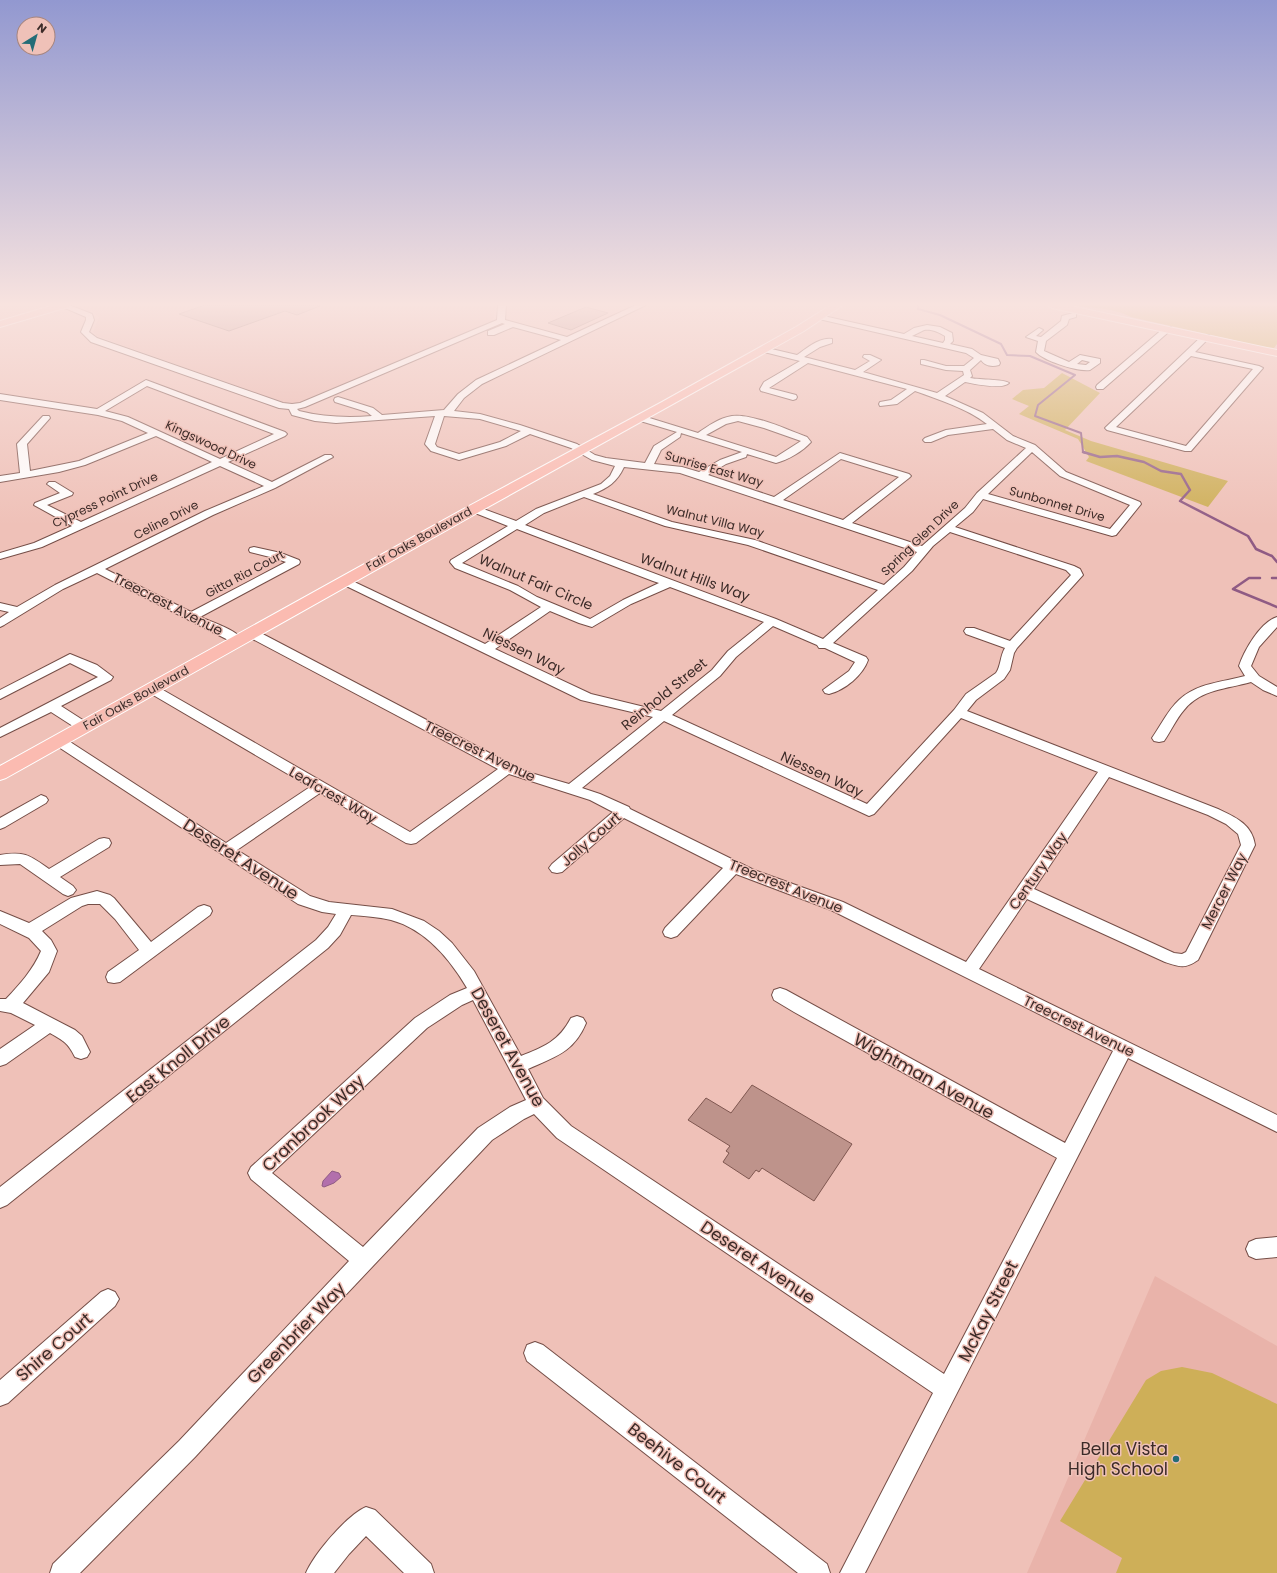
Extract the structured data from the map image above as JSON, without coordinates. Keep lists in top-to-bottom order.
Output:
{
  "streets": {
    "main road": ["Fair Oaks Boulevard"],
    "street": [
      "Kingswood Drive",
      "Sunrise East Way",
      "Cypress Point Drive",
      "Sunbonnet Drive",
      "Celine Drive",
      "Walnut Villa Way",
      "Spring Glen Drive",
      "Gitta Ria Court",
      "Walnut Hills Way",
      "Walnut Fair Circle",
      "Treecrest Avenue",
      "Niessen Way",
      "Reinhold Street",
      "Leafcrest Way",
      "Jolly Court",
      "Deseret Avenue",
      "Century Way",
      "Mercer Way",
      "East Knoll Drive",
      "Wightman Avenue",
      "Cranbrook Way",
      "McKay Street",
      "Greenbrier Way",
      "Shire Court",
      "Beehive Court"
    ]
  },
  "crossings": [
    ["Kingswood Drive", "Cypress Point Drive"],
    ["Kingswood Drive", "Celine Drive"],
    ["Sunrise East Way", "Spring Glen Drive"],
    ["Sunrise East Way", "Fair Oaks Boulevard"],
    ["Sunbonnet Drive", "Spring Glen Drive"],
    ["Celine Drive", "Treecrest Avenue"],
    ["Walnut Villa Way", "Spring Glen Drive"],
    ["Spring Glen Drive", "Walnut Hills Way"],
    ["Spring Glen Drive", "Niessen Way"],
    ["Fair Oaks Boulevard", "Walnut Hills Way"],
    ["Fair Oaks Boulevard", "Treecrest Avenue"],
    ["Fair Oaks Boulevard", "Niessen Way"],
    ["Fair Oaks Boulevard", "Leafcrest Way"],
    ["Fair Oaks Boulevard", "Deseret Avenue"],
    ["Gitta Ria Court", "Treecrest Avenue"],
    ["Walnut Hills Way", "Walnut Fair Circle"],
    ["Walnut Hills Way", "Reinhold Street"],
    ["Treecrest Avenue", "Reinhold Street"],
    ["Treecrest Avenue", "Leafcrest Way"],
    ["Treecrest Avenue", "Jolly Court"],
    ["Treecrest Avenue", "Century Way"],
    ["Treecrest Avenue", "McKay Street"],
    ["Niessen Way", "Reinhold Street"],
    ["Niessen Way", "Mercer Way"],
    ["Deseret Avenue", "East Knoll Drive"],
    ["Deseret Avenue", "Cranbrook Way"],
    ["Deseret Avenue", "McKay Street"],
    ["Deseret Avenue", "Greenbrier Way"],
    ["Century Way", "Mercer Way"],
    ["Wightman Avenue", "McKay Street"],
    ["Cranbrook Way", "Greenbrier Way"]
  ],
  "places": ["Bella Vista High School"],
  "north": "top right"
}
